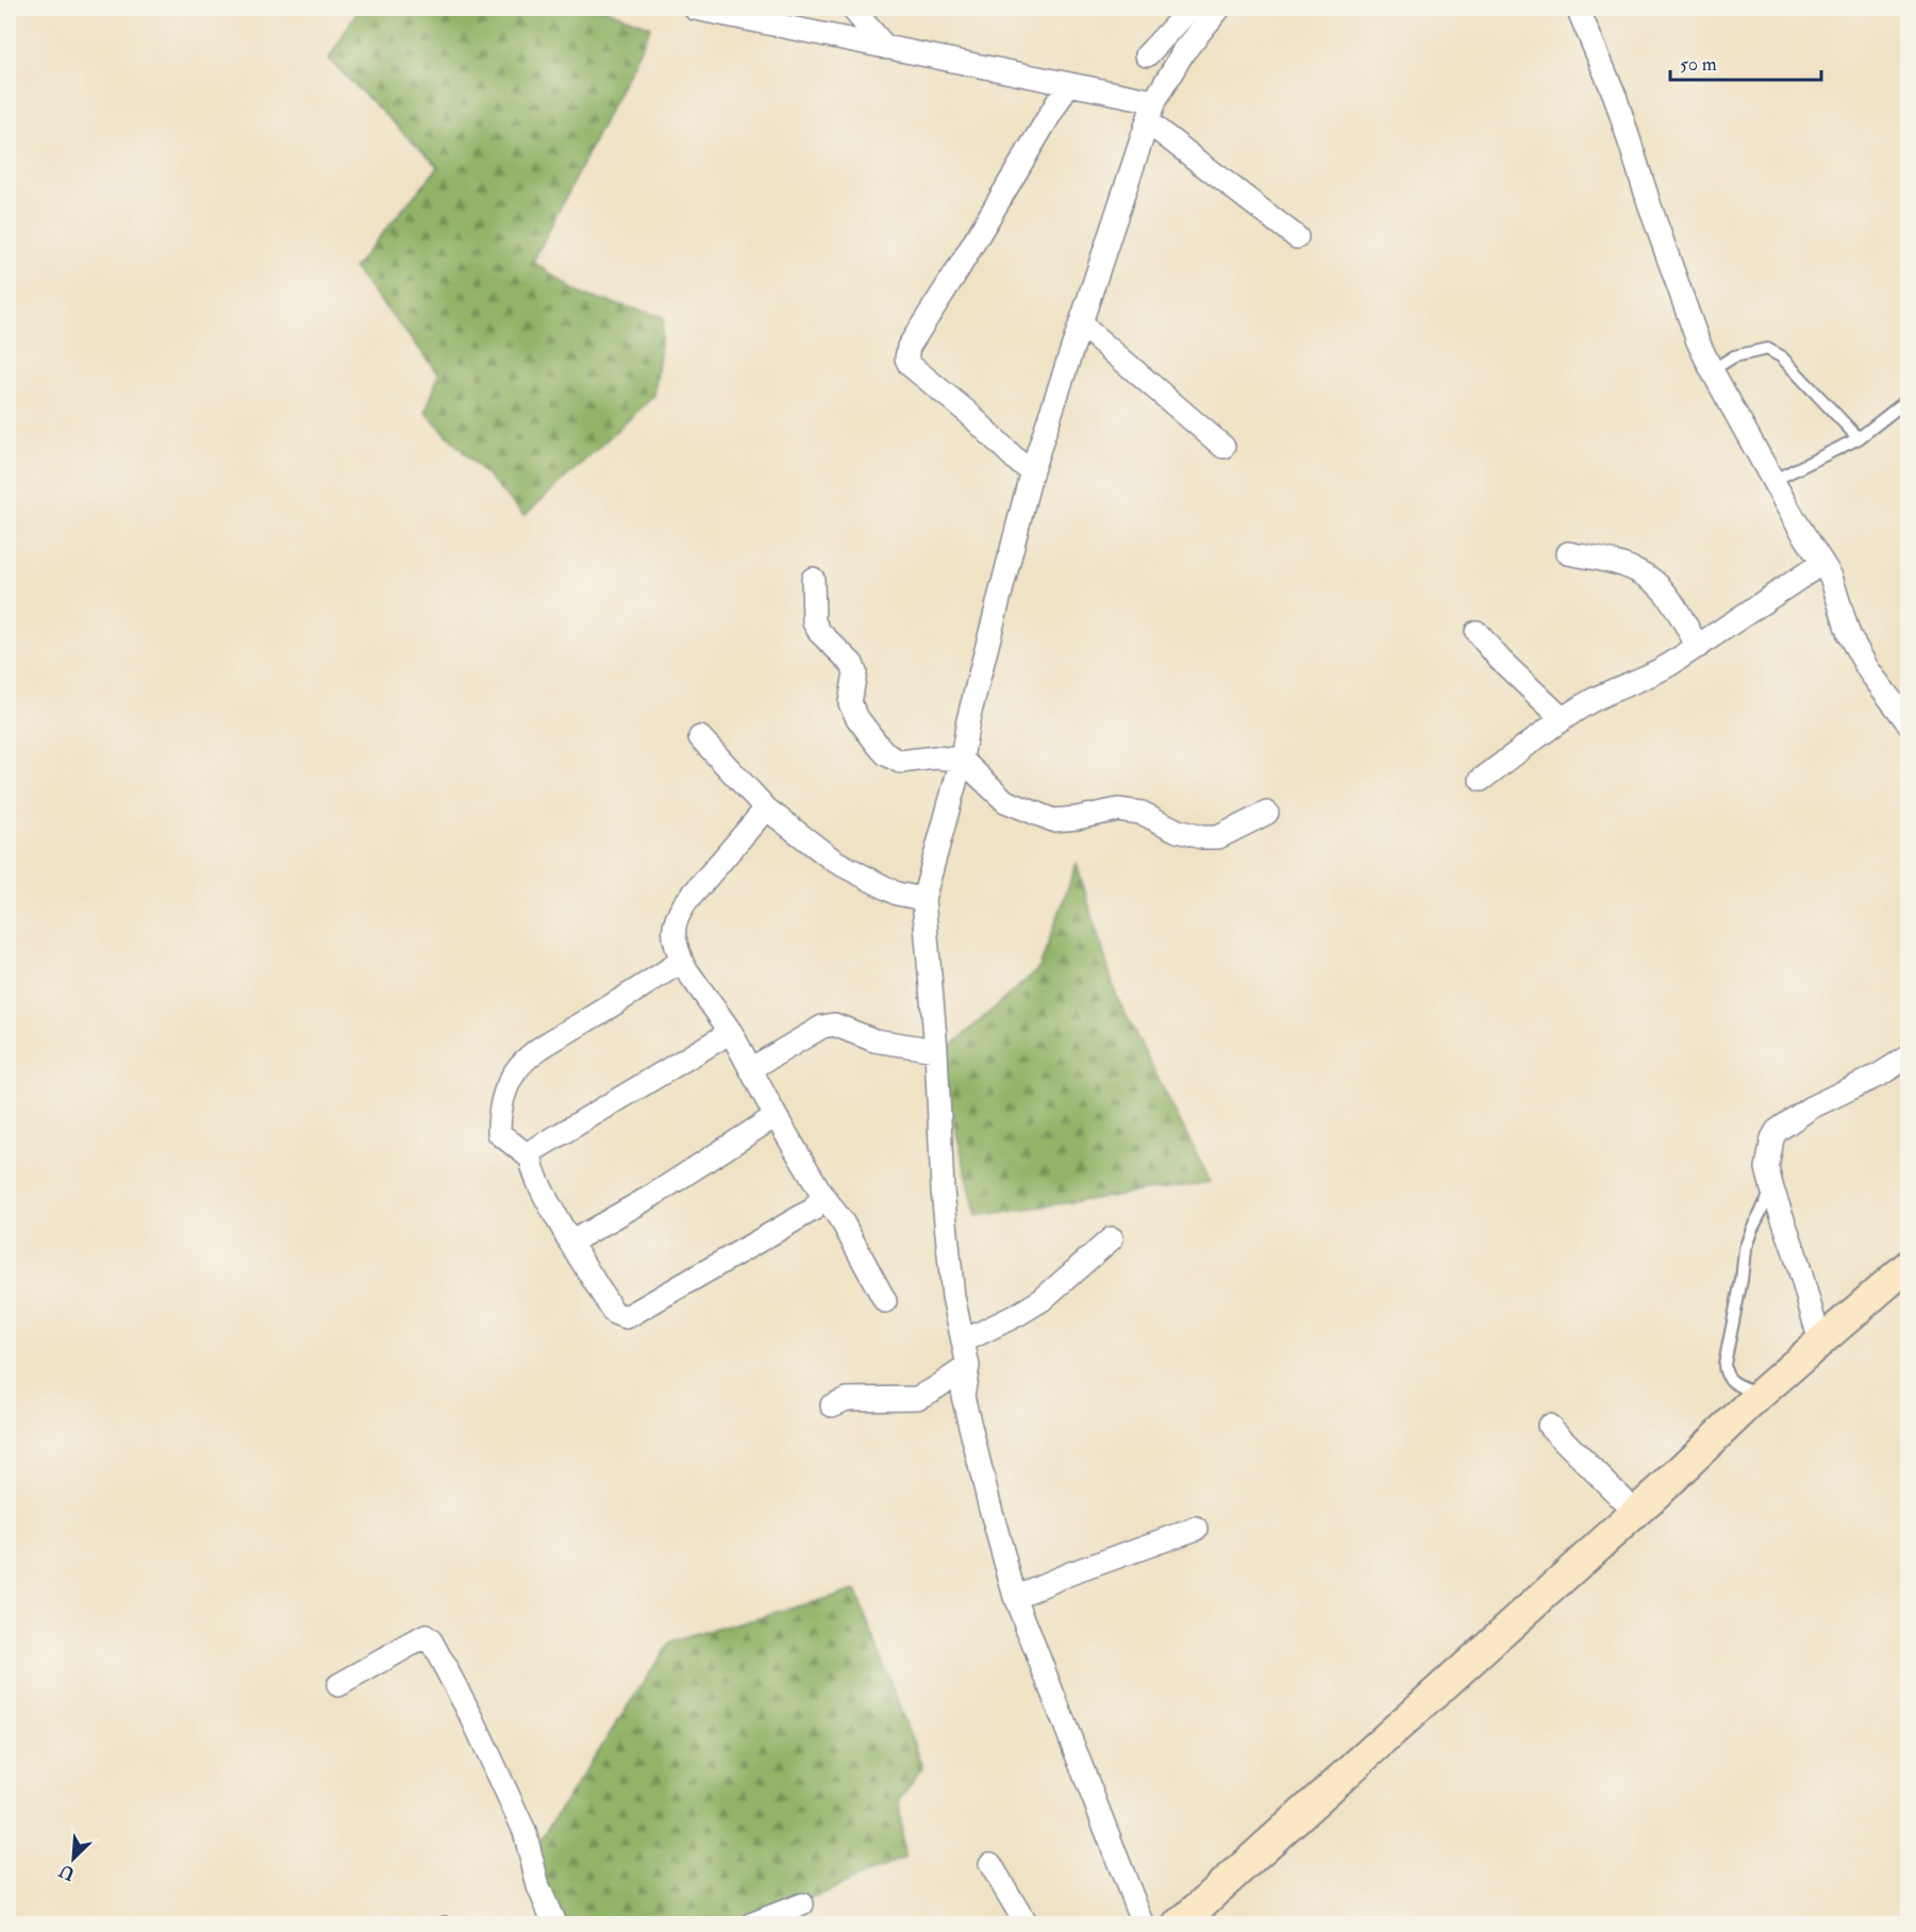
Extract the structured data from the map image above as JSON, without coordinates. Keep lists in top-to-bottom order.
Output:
{
  "scale_bar": "50 m",
  "north": "bottom left"
}
